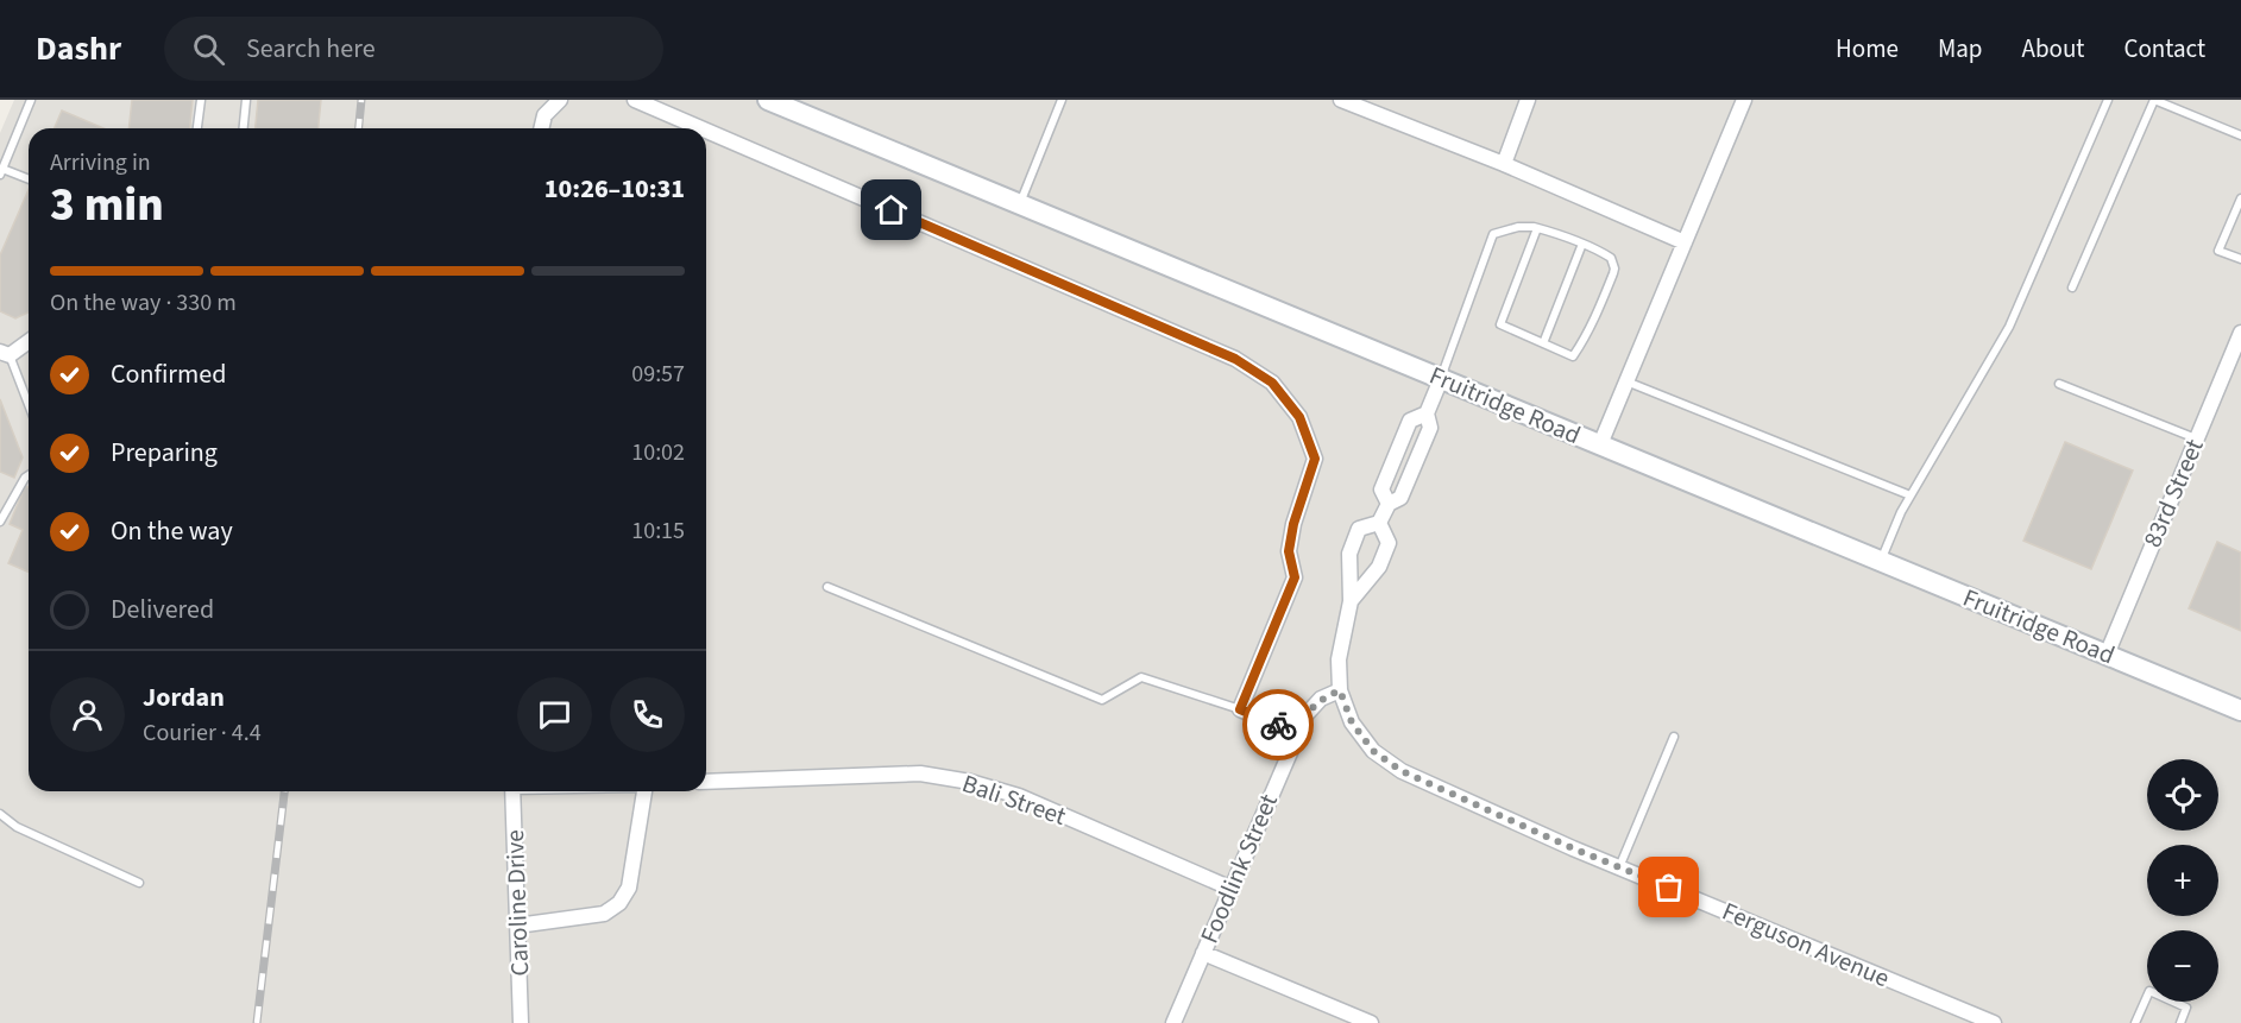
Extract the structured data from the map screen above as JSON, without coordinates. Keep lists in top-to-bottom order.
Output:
{
  "streets": {
    "main road": ["Fruitridge Road"],
    "street": [
      "83rd Street",
      "Bali Street",
      "Foodlink Street",
      "Caroline Drive",
      "Ferguson Avenue"
    ]
  },
  "crossings": [
    ["Fruitridge Road", "83rd Street"],
    ["Bali Street", "Foodlink Street"],
    ["Foodlink Street", "Ferguson Avenue"]
  ],
  "page": {
    "header": "Dashr",
    "search": "Search here",
    "nav": [
      "Home",
      "Map",
      "About",
      "Contact"
    ],
    "heading": ["3 min", "Arriving in", "10:26–10:31"],
    "panel": ["Jordan", "Courier · 4.4"],
    "bar": "On the way · 330 m",
    "list": [
      ["Confirmed", "09:57"],
      ["Preparing", "10:02"],
      ["On the way", "10:15"],
      "Delivered"
    ],
    "map_buttons": ["+", "−"]
  }
}
